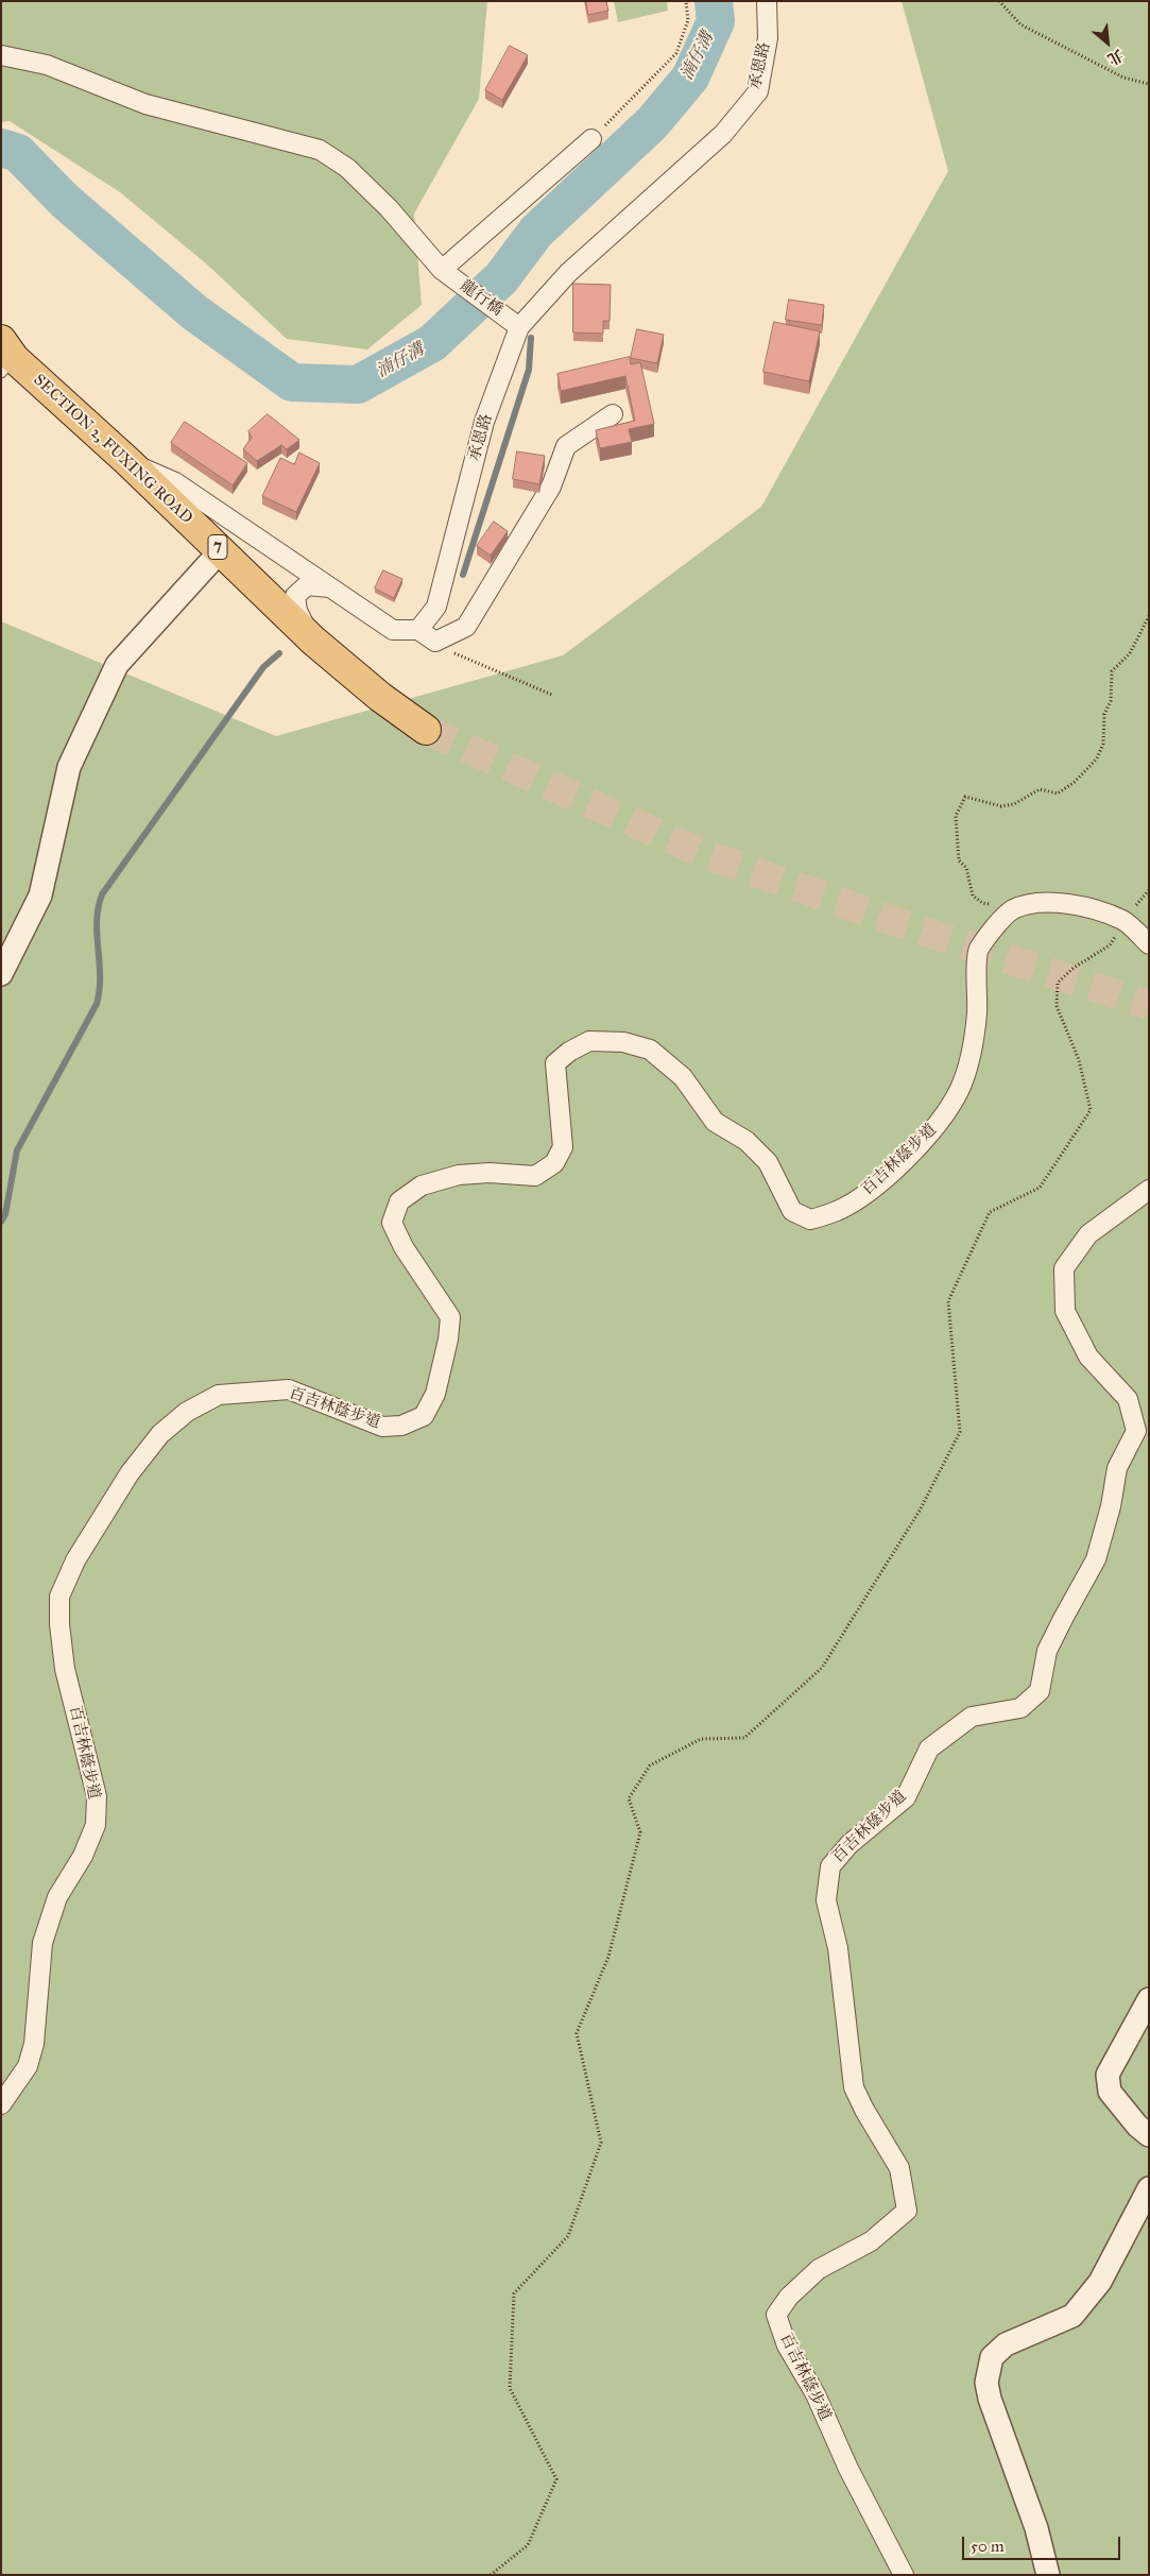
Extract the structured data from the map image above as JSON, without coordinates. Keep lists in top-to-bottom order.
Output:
{
  "streets": {
    "main road": ["SECTION 2, FUXING ROAD", "7"],
    "street": ["承恩路", "龍行橋", "百吉林蔭步道"]
  },
  "crossings": [
    ["承恩路", "龍行橋"]
  ],
  "water": ["湳仔溝"],
  "scale_bar": "50 m",
  "north": "bottom right"
}
